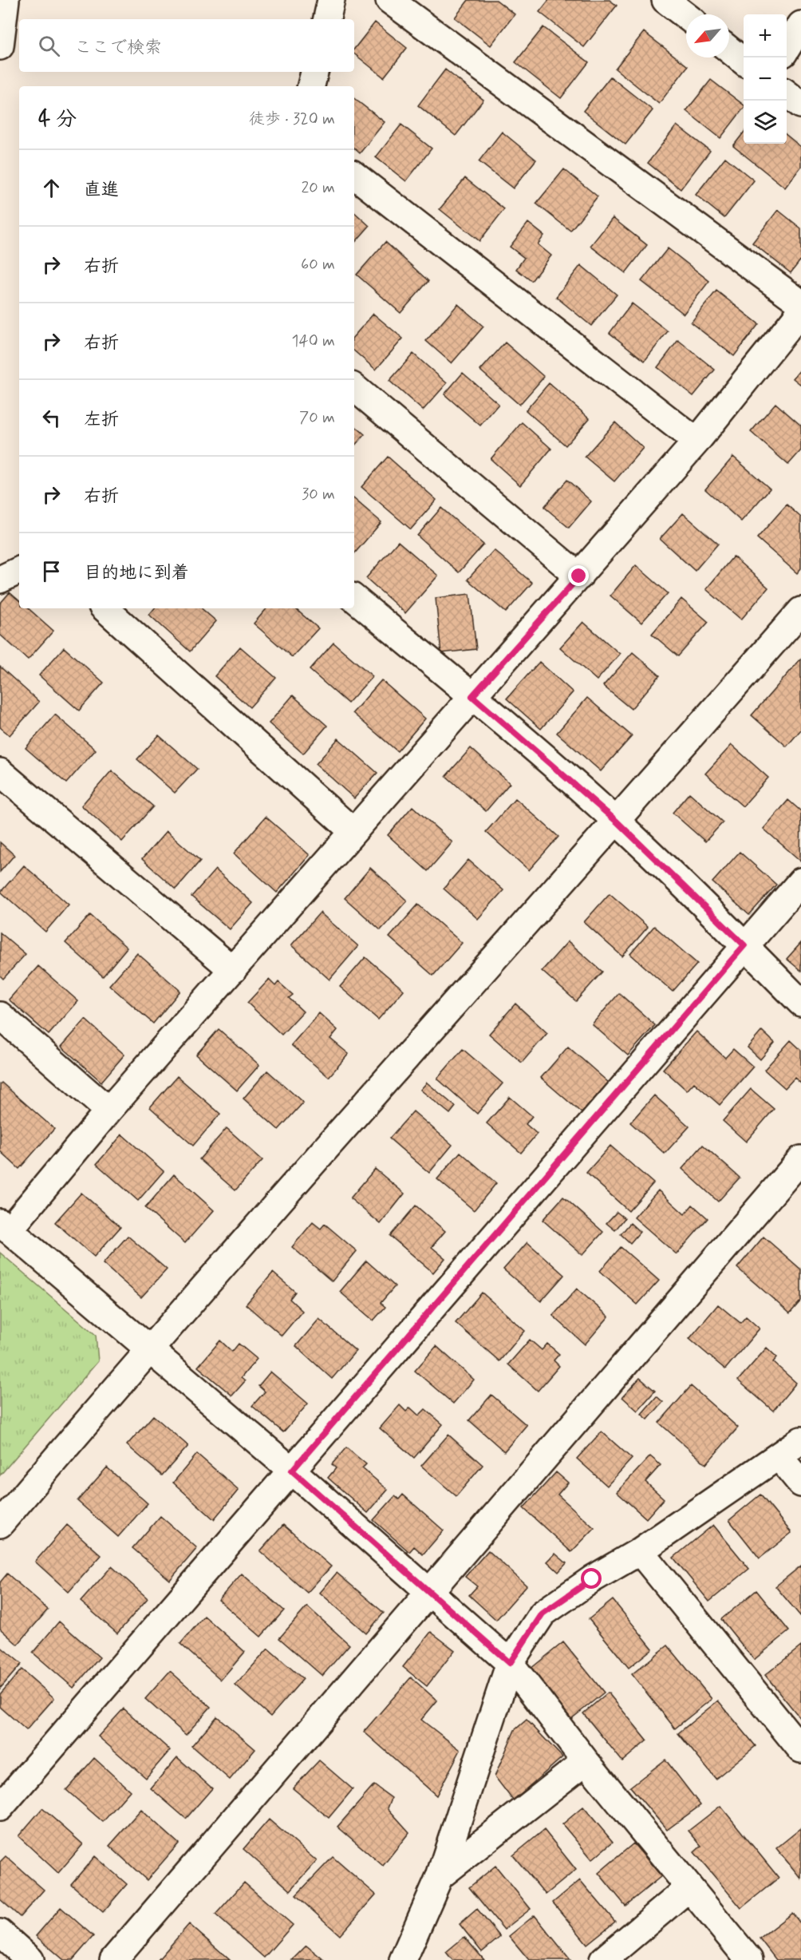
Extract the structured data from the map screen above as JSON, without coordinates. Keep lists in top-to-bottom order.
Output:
{
  "north": "bottom left",
  "page": {
    "map_buttons": ["+", "−"],
    "search": "ここで検索",
    "heading": ["4 分", "徒歩 · 320 m"],
    "list": [
      ["直進", "20 m"],
      ["右折", "60 m"],
      ["右折", "140 m"],
      ["左折", "70 m"],
      ["右折", "30 m"],
      "目的地に到着"
    ]
  }
}
